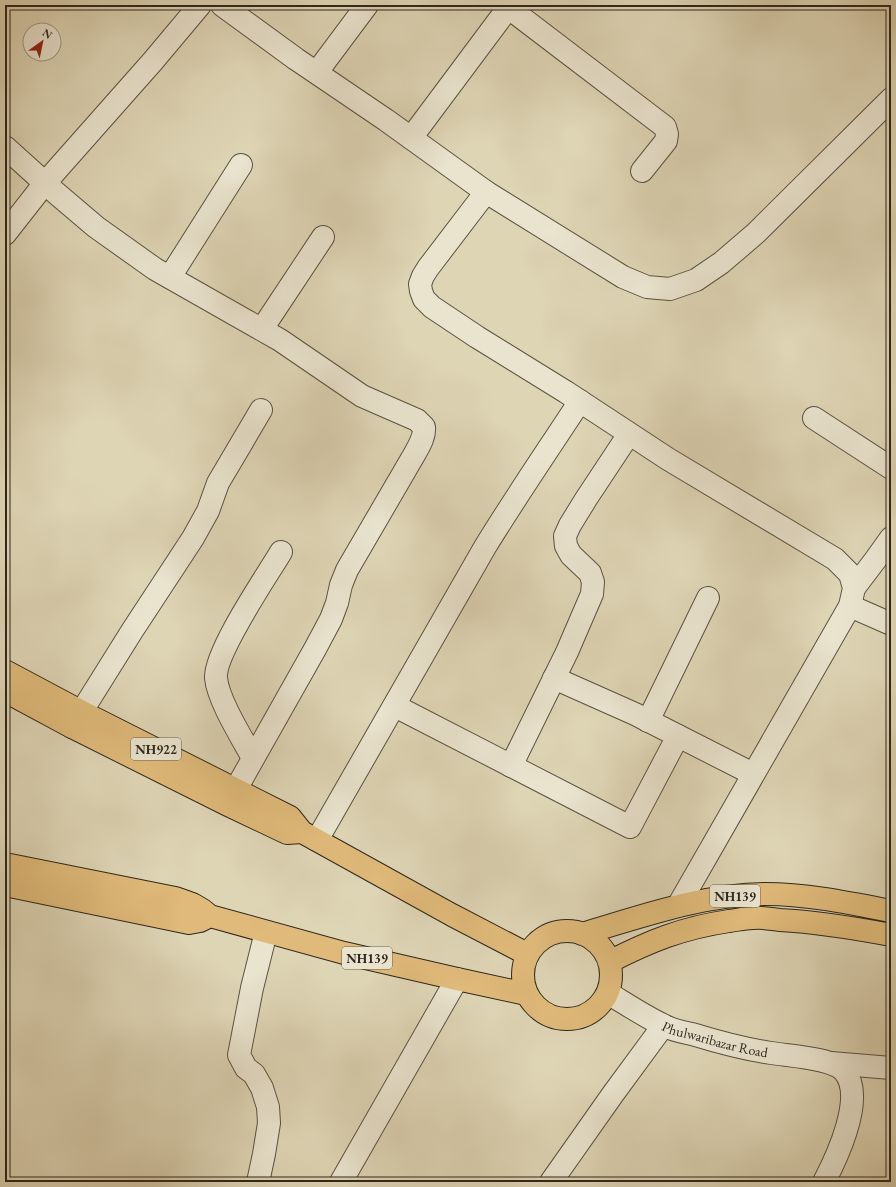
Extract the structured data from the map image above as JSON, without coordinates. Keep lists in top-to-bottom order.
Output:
{
  "streets": {
    "main road": ["NH922", "NH139"],
    "street": ["Phulwaribazar Road"]
  },
  "crossings": [
    ["NH922", "NH139"],
    ["NH922", "Phulwaribazar Road"],
    ["NH139", "Phulwaribazar Road"]
  ],
  "north": "top right"
}
